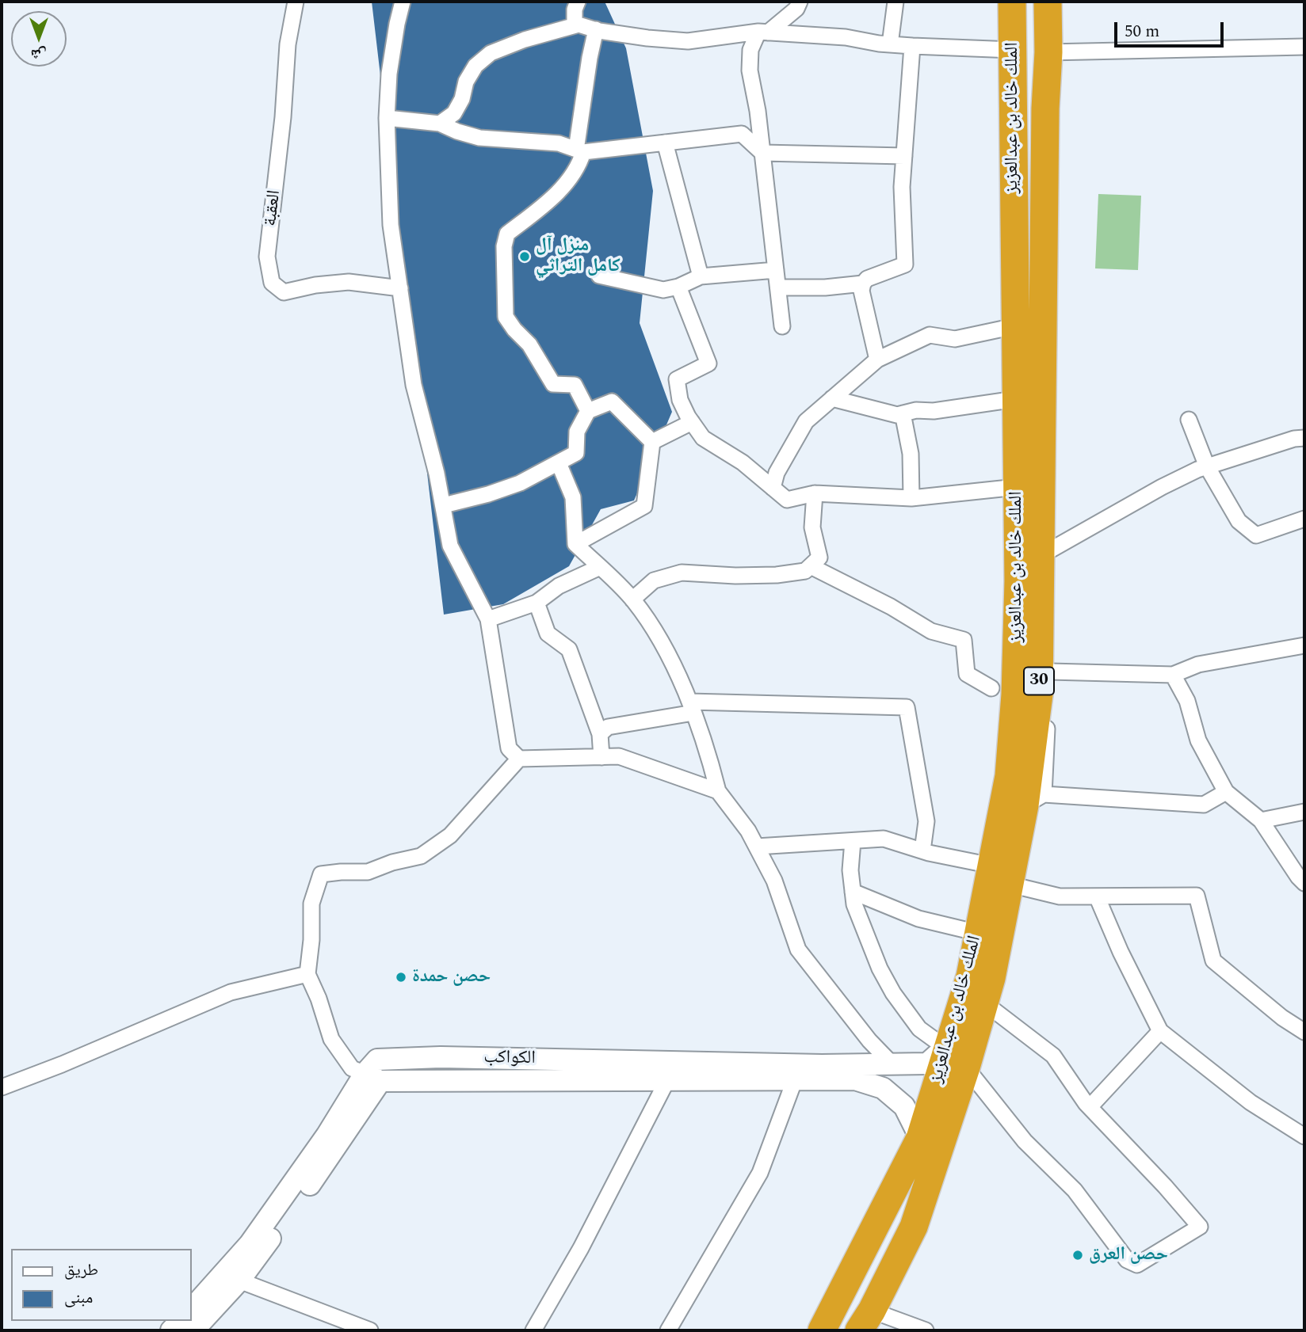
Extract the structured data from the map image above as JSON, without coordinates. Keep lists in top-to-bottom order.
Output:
{
  "streets": {
    "highway": ["الملك خالد بن عبدالعزيز", "30"],
    "street": ["العقبة", "الكواكب"]
  },
  "crossings": [
    ["الملك خالد بن عبدالعزيز", "الكواكب"]
  ],
  "places": ["منزل آل كامل التراثي", "حصن حمدة", "حصن العرق"],
  "legend": ["طريق", "مبنى"],
  "scale_bar": "50 m",
  "north": "bottom"
}
